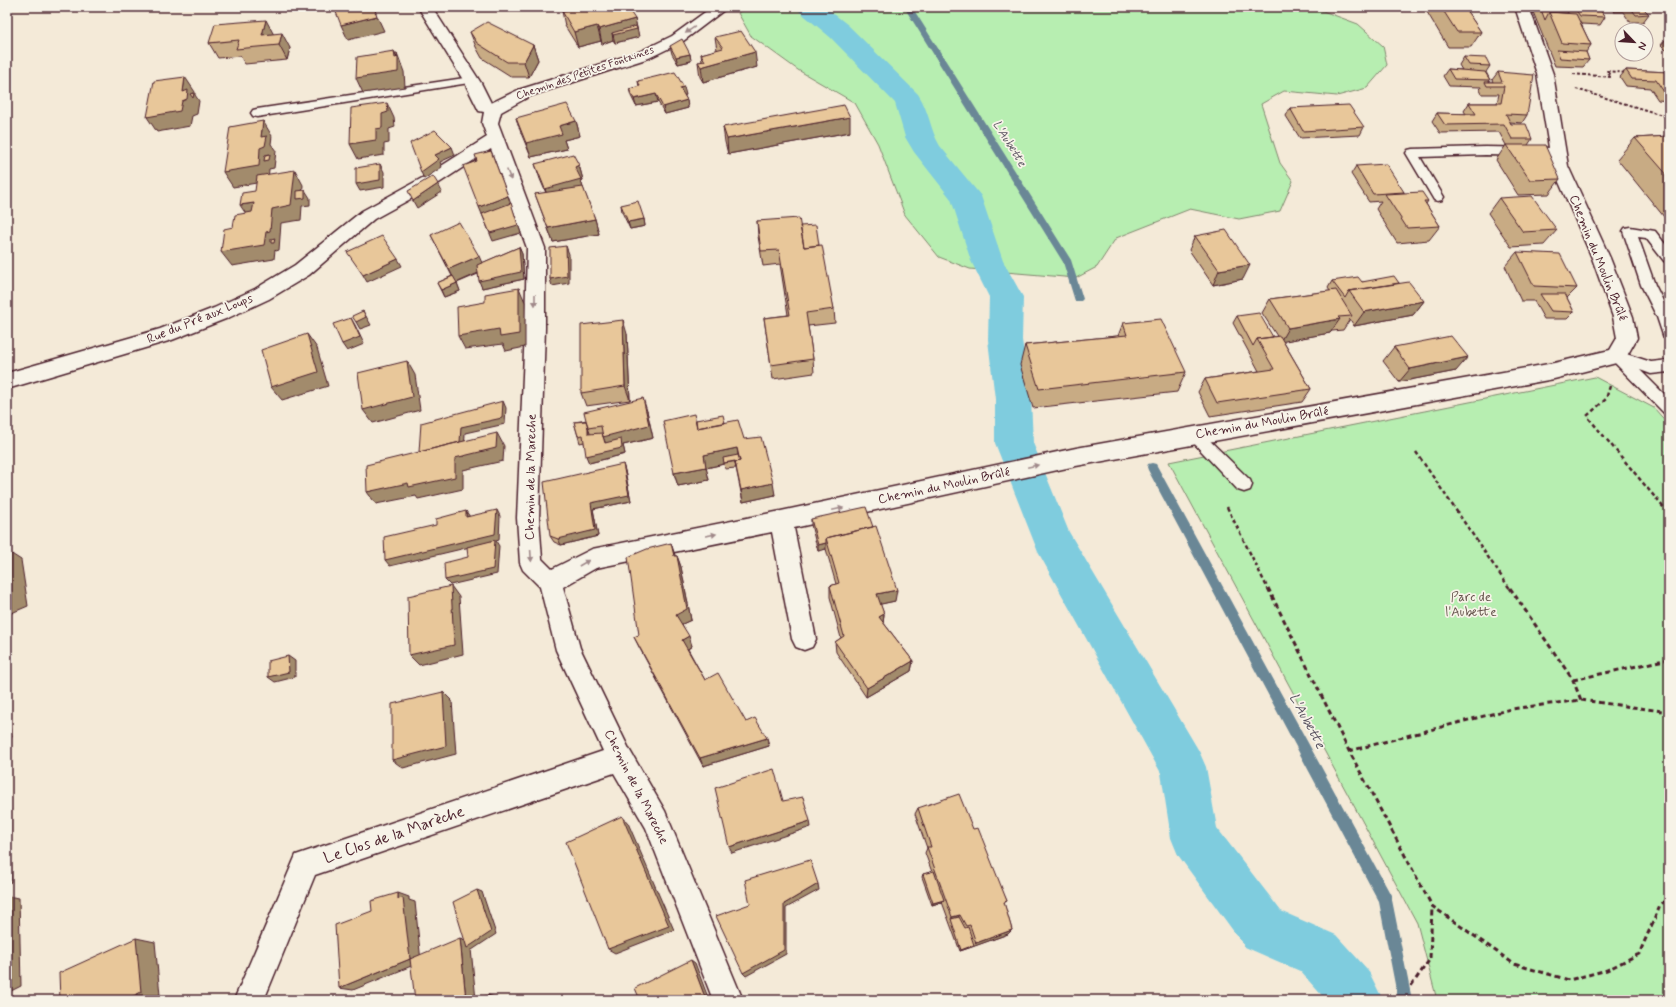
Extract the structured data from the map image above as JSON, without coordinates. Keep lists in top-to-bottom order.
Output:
{
  "streets": {
    "street": [
      "Chemin des Petites Fontaines",
      "Chemin du Moulin Brûlé",
      "Rue du Pré aux Loups",
      "Chemin de la Mareche",
      "Le Clos de la Marèche"
    ]
  },
  "crossings": [
    ["Chemin des Petites Fontaines", "Chemin de la Mareche"],
    ["Chemin du Moulin Brûlé", "Chemin de la Mareche"],
    ["Rue du Pré aux Loups", "Chemin de la Mareche"],
    ["Chemin de la Mareche", "Le Clos de la Marèche"]
  ],
  "one_way": ["Chemin des Petites Fontaines", "Chemin du Moulin Brûlé", "Chemin de la Mareche"],
  "water": ["L'Aubette"],
  "parks": ["Parc de l'Aubette"],
  "north": "bottom right"
}
